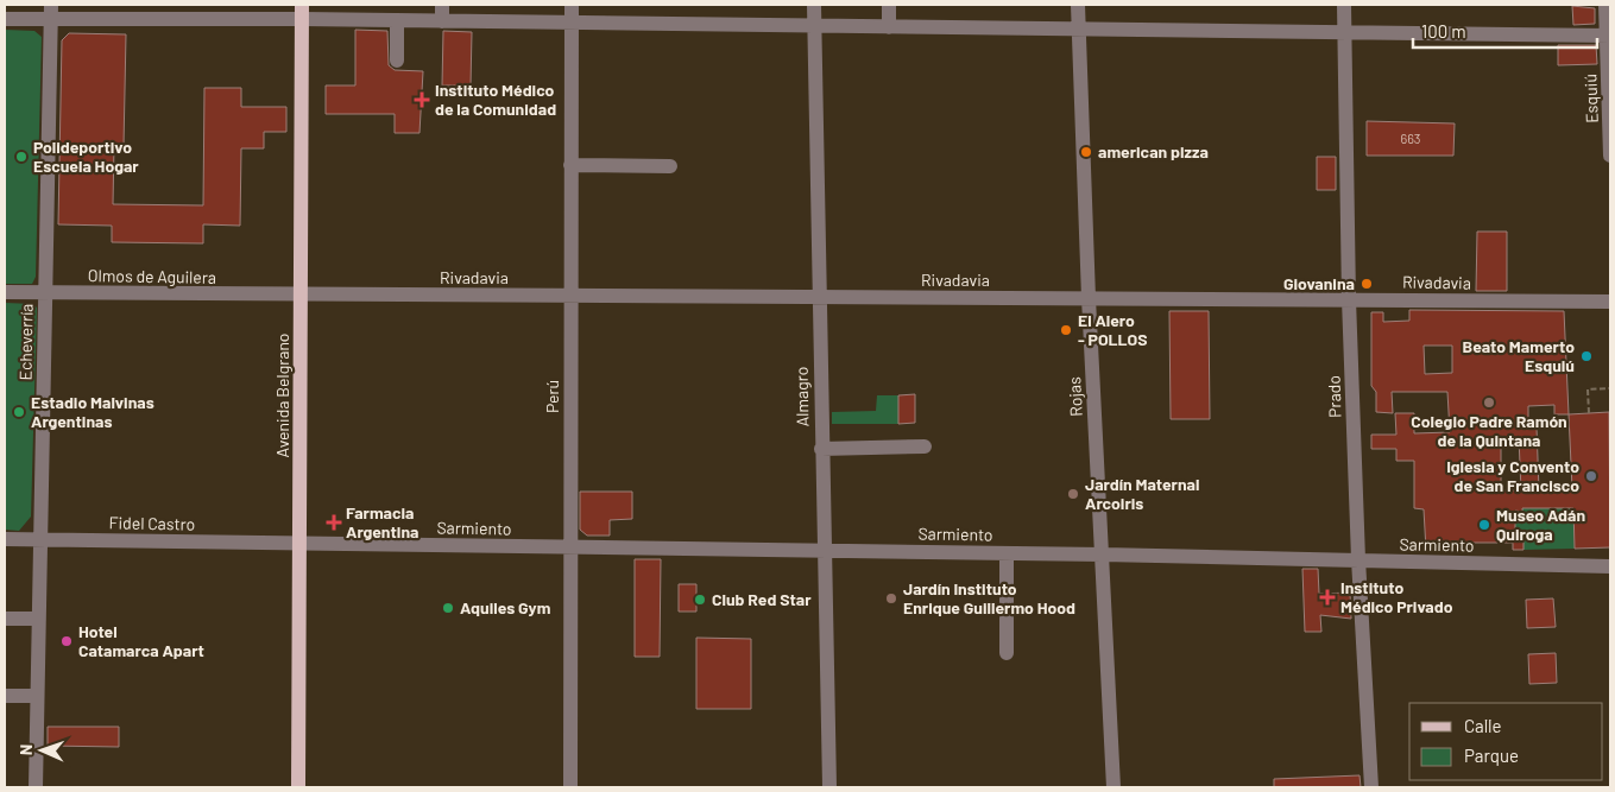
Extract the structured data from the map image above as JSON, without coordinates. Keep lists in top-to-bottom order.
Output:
{
  "streets": {
    "main road": ["Avenida Belgrano"],
    "street": [
      "Esquiú",
      "Olmos de Aguilera",
      "Rivadavia",
      "Echeverría",
      "Perú",
      "Almagro",
      "Rojas",
      "Prado",
      "Fidel Castro",
      "Sarmiento"
    ]
  },
  "crossings": [
    ["Olmos de Aguilera", "Rivadavia"],
    ["Olmos de Aguilera", "Echeverría"],
    ["Olmos de Aguilera", "Avenida Belgrano"],
    ["Rivadavia", "Avenida Belgrano"],
    ["Rivadavia", "Perú"],
    ["Rivadavia", "Almagro"],
    ["Rivadavia", "Rojas"],
    ["Rivadavia", "Prado"],
    ["Echeverría", "Fidel Castro"],
    ["Avenida Belgrano", "Fidel Castro"],
    ["Avenida Belgrano", "Sarmiento"],
    ["Perú", "Sarmiento"],
    ["Almagro", "Sarmiento"],
    ["Rojas", "Sarmiento"],
    ["Prado", "Sarmiento"],
    ["Fidel Castro", "Sarmiento"]
  ],
  "places": {
    "health": ["Instituto Médico de la Comunidad", "Farmacia Argentina", "Instituto Médico Privado"],
    "other": [
      "american pizza",
      "Polideportivo Escuela Hogar",
      "Giovanina",
      "El Alero - POLLOS",
      "Beato Mamerto Esquiú",
      "Colegio Padre Ramón de la Quintana",
      "Estadio Malvinas Argentinas",
      "Iglesia y Convento de San Francisco",
      "Jardín Maternal Arcoiris",
      "Museo Adán Quiroga",
      "Jardín Instituto Enrique Guillermo Hood",
      "Club Red Star",
      "Aquiles Gym",
      "Hotel Catamarca Apart"
    ]
  },
  "house_numbers": ["663"],
  "legend": ["Calle", "Parque"],
  "scale_bar": "100 m",
  "north": "left"
}
